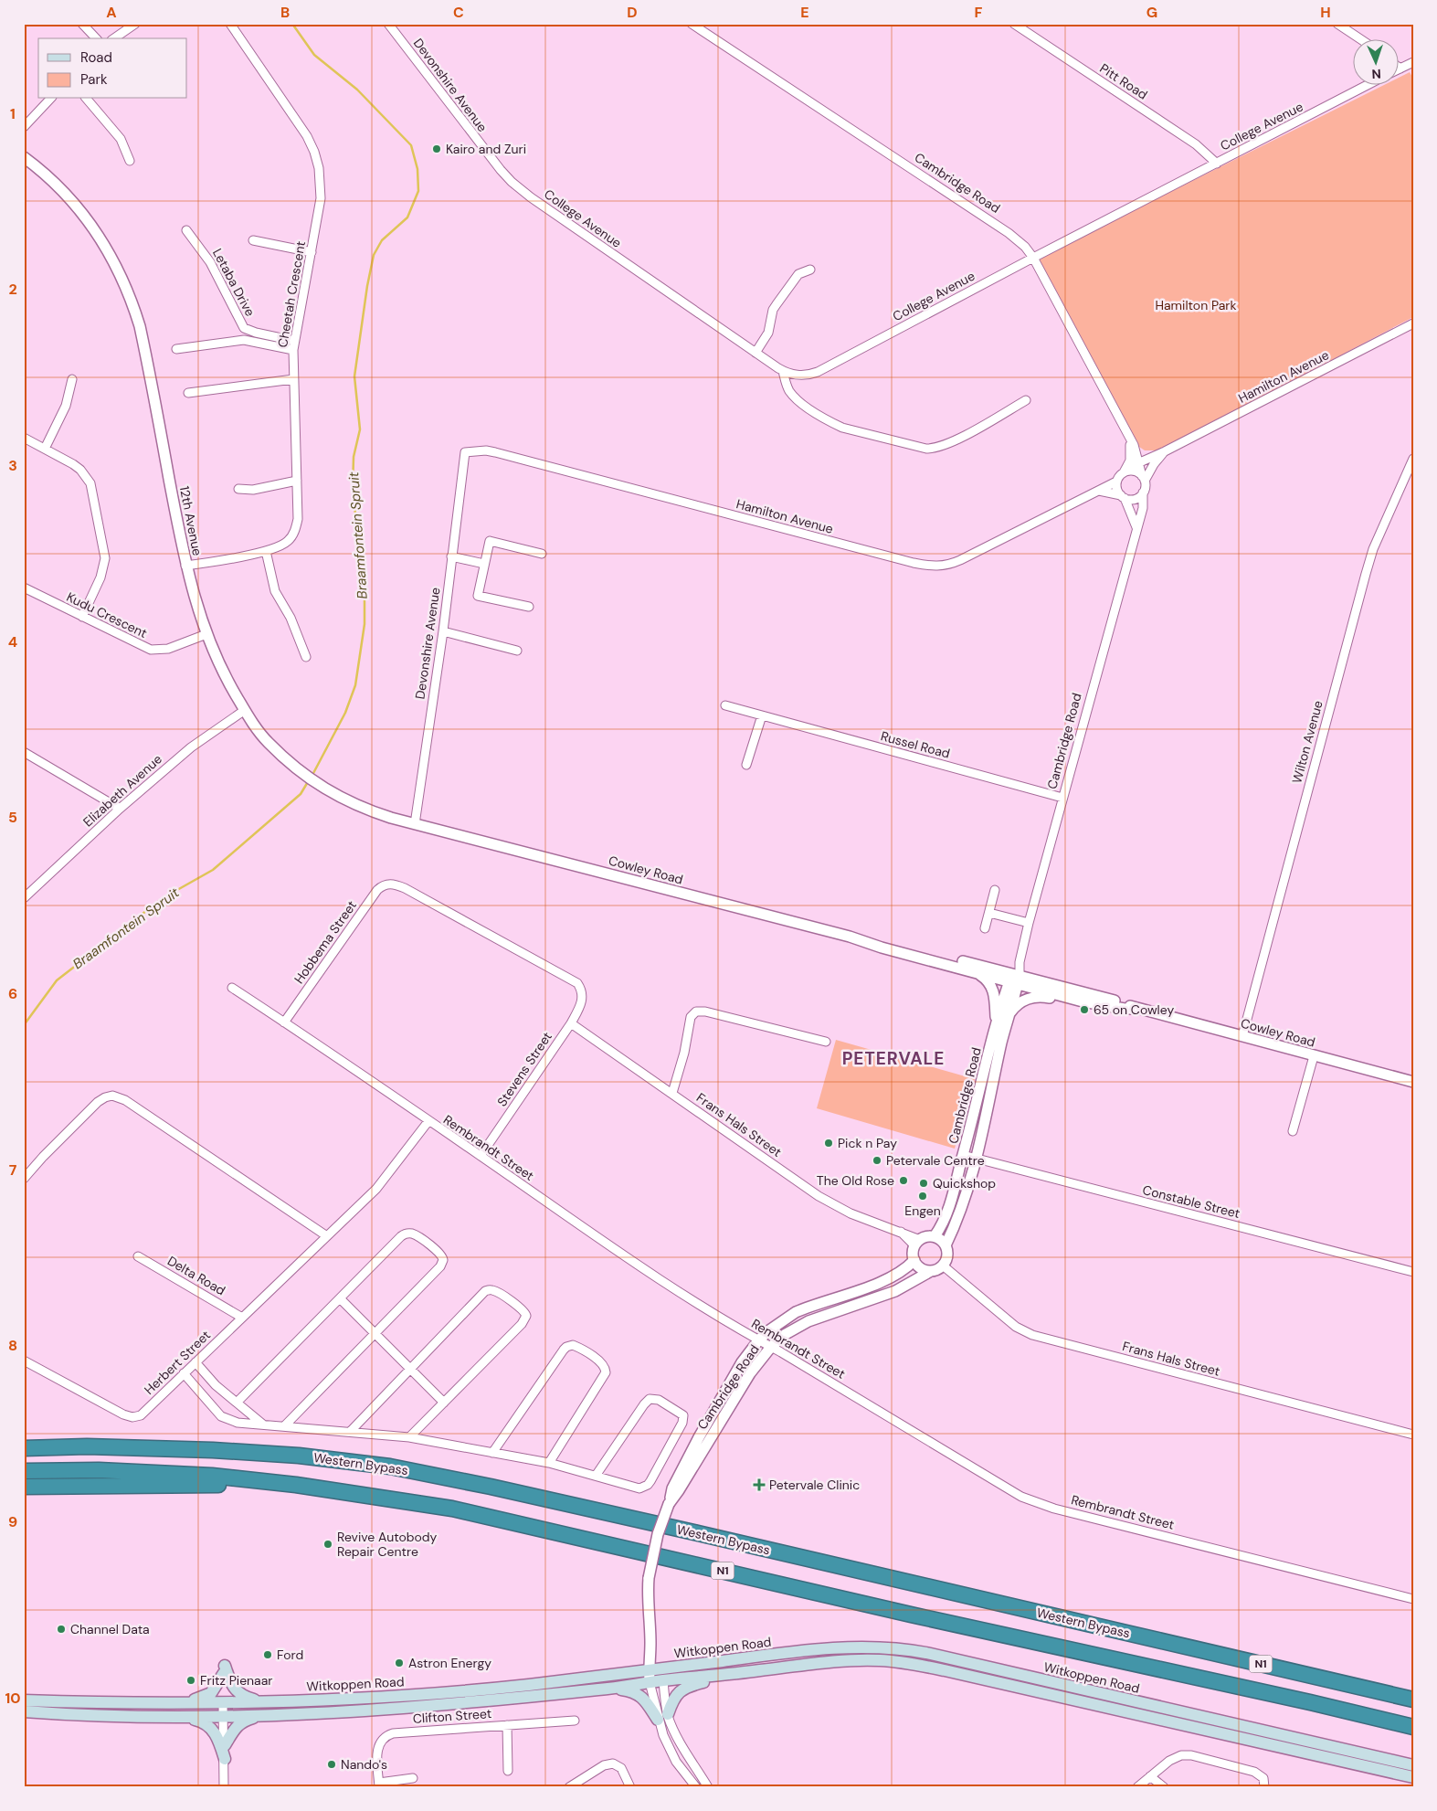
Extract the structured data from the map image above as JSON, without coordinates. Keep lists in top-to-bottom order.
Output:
{
  "streets": {
    "highway": ["Western Bypass", "N1"],
    "main road": ["Witkoppen Road"],
    "street": [
      "Pitt Road",
      "Devonshire Avenue",
      "College Avenue",
      "Cambridge Road",
      "Letaba Drive",
      "Cheetah Crescent",
      "Hamilton Avenue",
      "12th Avenue",
      "Kudu Crescent",
      "Wilton Avenue",
      "Russel Road",
      "Elizabeth Avenue",
      "Cowley Road",
      "Hobbema Street",
      "Stevens Street",
      "Frans Hals Street",
      "Rembrandt Street",
      "Constable Street",
      "Delta Road",
      "Herbert Street",
      "Clifton Street"
    ]
  },
  "crossings": [
    ["Pitt Road", "College Avenue"],
    ["Devonshire Avenue", "College Avenue"],
    ["Devonshire Avenue", "Hamilton Avenue"],
    ["Devonshire Avenue", "12th Avenue"],
    ["Devonshire Avenue", "Cowley Road"],
    ["College Avenue", "Cambridge Road"],
    ["Cambridge Road", "Hamilton Avenue"],
    ["Cambridge Road", "Russel Road"],
    ["Cambridge Road", "Cowley Road"],
    ["Cambridge Road", "Frans Hals Street"],
    ["Cambridge Road", "Rembrandt Street"],
    ["Cambridge Road", "Constable Street"],
    ["Cambridge Road", "Witkoppen Road"],
    ["Letaba Drive", "Cheetah Crescent"],
    ["Cheetah Crescent", "12th Avenue"],
    ["12th Avenue", "Kudu Crescent"],
    ["12th Avenue", "Elizabeth Avenue"],
    ["12th Avenue", "Cowley Road"],
    ["Wilton Avenue", "Cowley Road"],
    ["Hobbema Street", "Stevens Street"],
    ["Hobbema Street", "Rembrandt Street"],
    ["Stevens Street", "Frans Hals Street"],
    ["Stevens Street", "Rembrandt Street"],
    ["Rembrandt Street", "Herbert Street"],
    ["Delta Road", "Herbert Street"]
  ],
  "districts": ["PETERVALE"],
  "water": ["Braamfontein Spruit"],
  "parks": ["Hamilton Park"],
  "places": {
    "other": [
      "Kairo and Zuri",
      "65 on Cowley",
      "Pick n Pay",
      "Petervale Centre",
      "The Old Rose",
      "Quickshop",
      "Engen",
      "Revive Autobody Repair Centre",
      "Channel Data",
      "Ford",
      "Astron Energy",
      "Fritz Pienaar",
      "Nando's"
    ],
    "health": ["Petervale Clinic"]
  },
  "legend": ["Road", "Park"],
  "north": "bottom",
  "grid": {
    "columns": [
      "A",
      "B",
      "C",
      "D",
      "E",
      "F",
      "G",
      "H"
    ],
    "rows": [
      "1",
      "2",
      "3",
      "4",
      "5",
      "6",
      "7",
      "8",
      "9",
      "10"
    ]
  }
}
